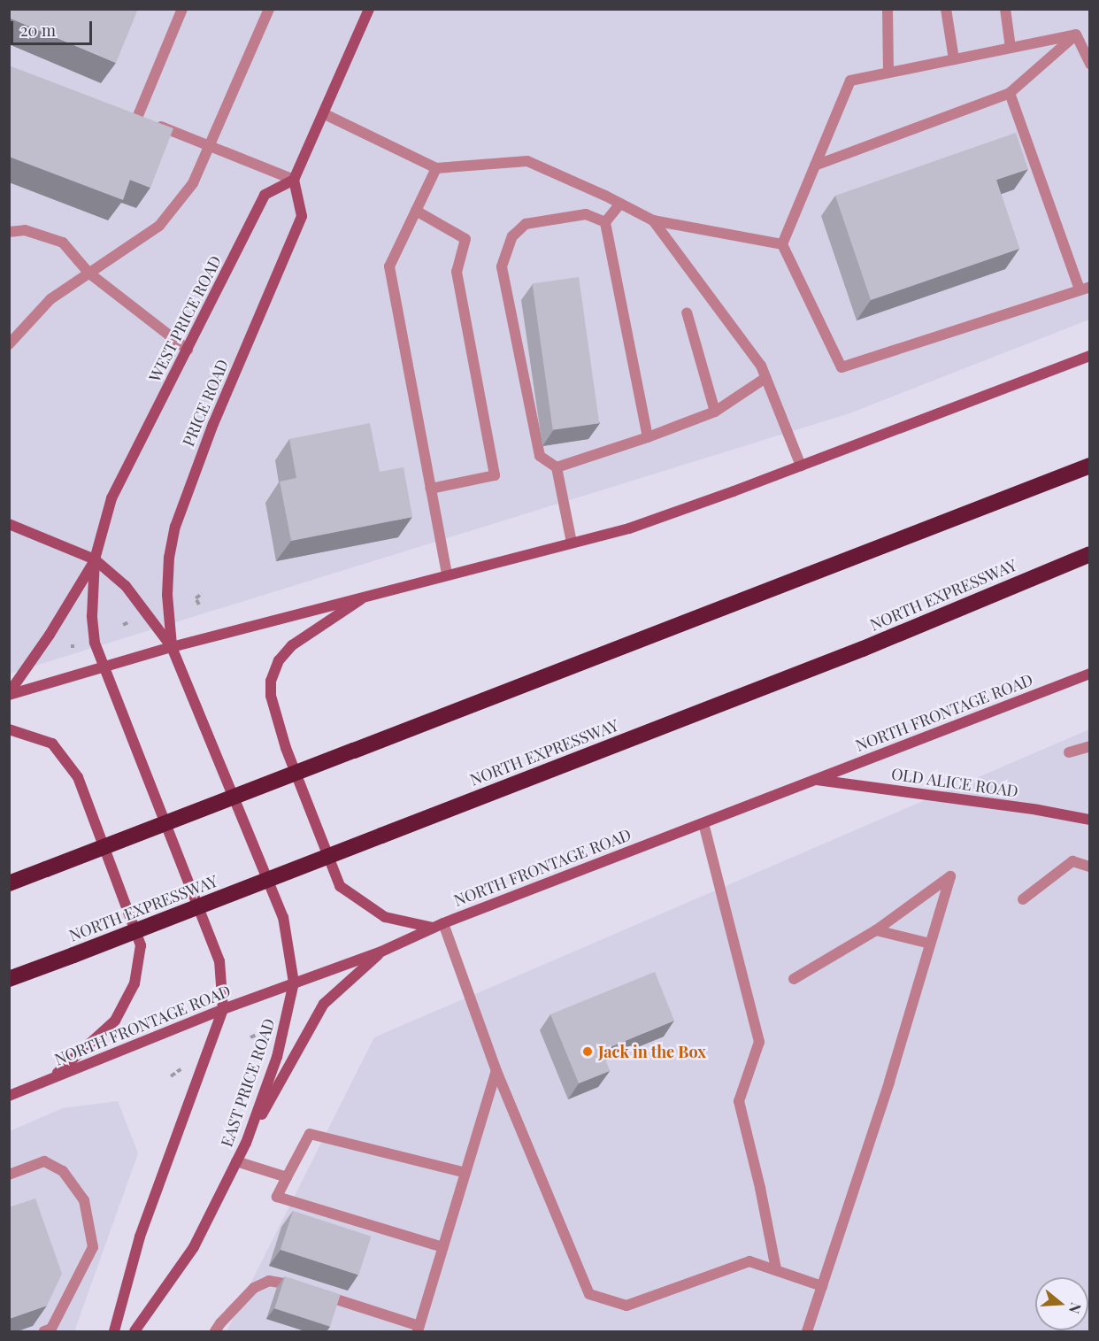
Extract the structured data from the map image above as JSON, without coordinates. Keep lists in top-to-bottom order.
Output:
{
  "streets": {
    "highway": ["NORTH EXPRESSWAY"],
    "main road": [
      "WEST PRICE ROAD",
      "PRICE ROAD",
      "NORTH FRONTAGE ROAD",
      "OLD ALICE ROAD",
      "EAST PRICE ROAD"
    ]
  },
  "crossings": [
    ["WEST PRICE ROAD", "PRICE ROAD"],
    ["PRICE ROAD", "EAST PRICE ROAD"],
    ["NORTH FRONTAGE ROAD", "OLD ALICE ROAD"],
    ["NORTH FRONTAGE ROAD", "EAST PRICE ROAD"]
  ],
  "places": ["Jack in the Box"],
  "scale_bar": "20 m",
  "north": "right"
}
